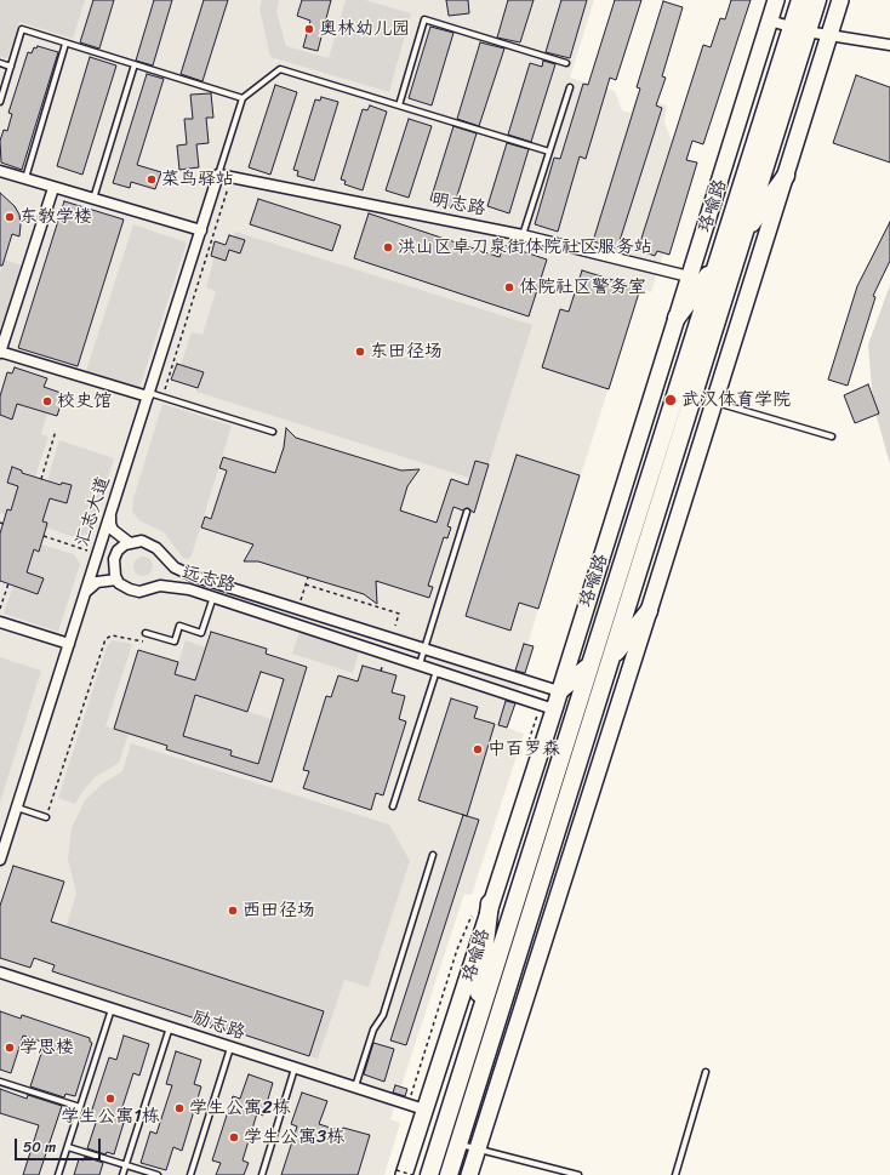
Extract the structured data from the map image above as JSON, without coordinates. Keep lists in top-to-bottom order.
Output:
{
  "streets": {
    "highway": ["珞喻路"],
    "street": [
      "明志路",
      "汇志大道",
      "远志路",
      "励志路"
    ]
  },
  "crossings": [
    ["明志路", "汇志大道"]
  ],
  "places": [
    "奥林幼儿园",
    "菜鸟驿站",
    "东教学楼",
    "洪山区卓刀泉街体院社区服务站",
    "体院社区警务室",
    "东田径场",
    "武汉体育学院",
    "校史馆",
    "中百罗森",
    "西田径场",
    "学思楼",
    "学生公寓1栋",
    "学生公寓2栋",
    "学生公寓3栋"
  ],
  "scale_bar": "50 m"
}
